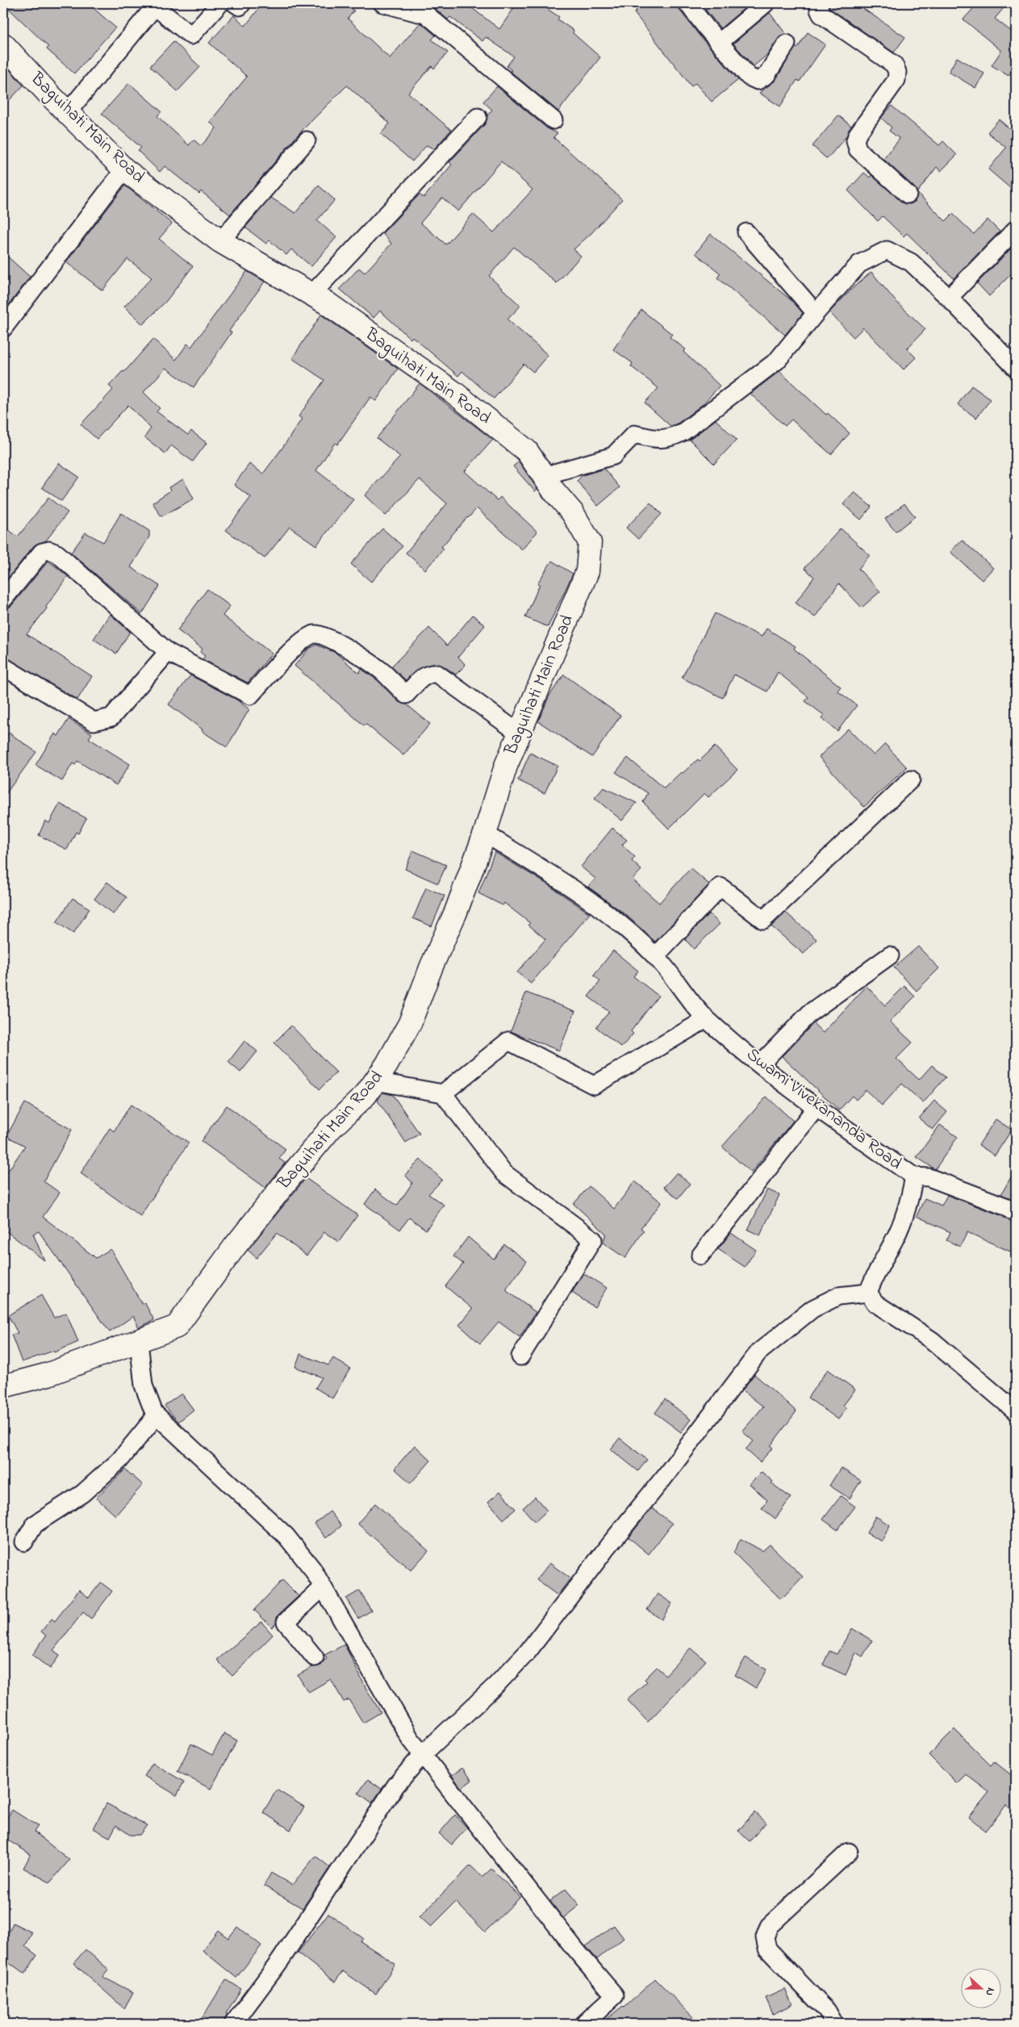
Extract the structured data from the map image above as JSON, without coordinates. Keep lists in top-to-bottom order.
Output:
{
  "streets": {
    "street": ["Baguihati Main Road", "Swami Vivekananda Road"]
  },
  "crossings": [
    ["Baguihati Main Road", "Swami Vivekananda Road"]
  ],
  "north": "right"
}
